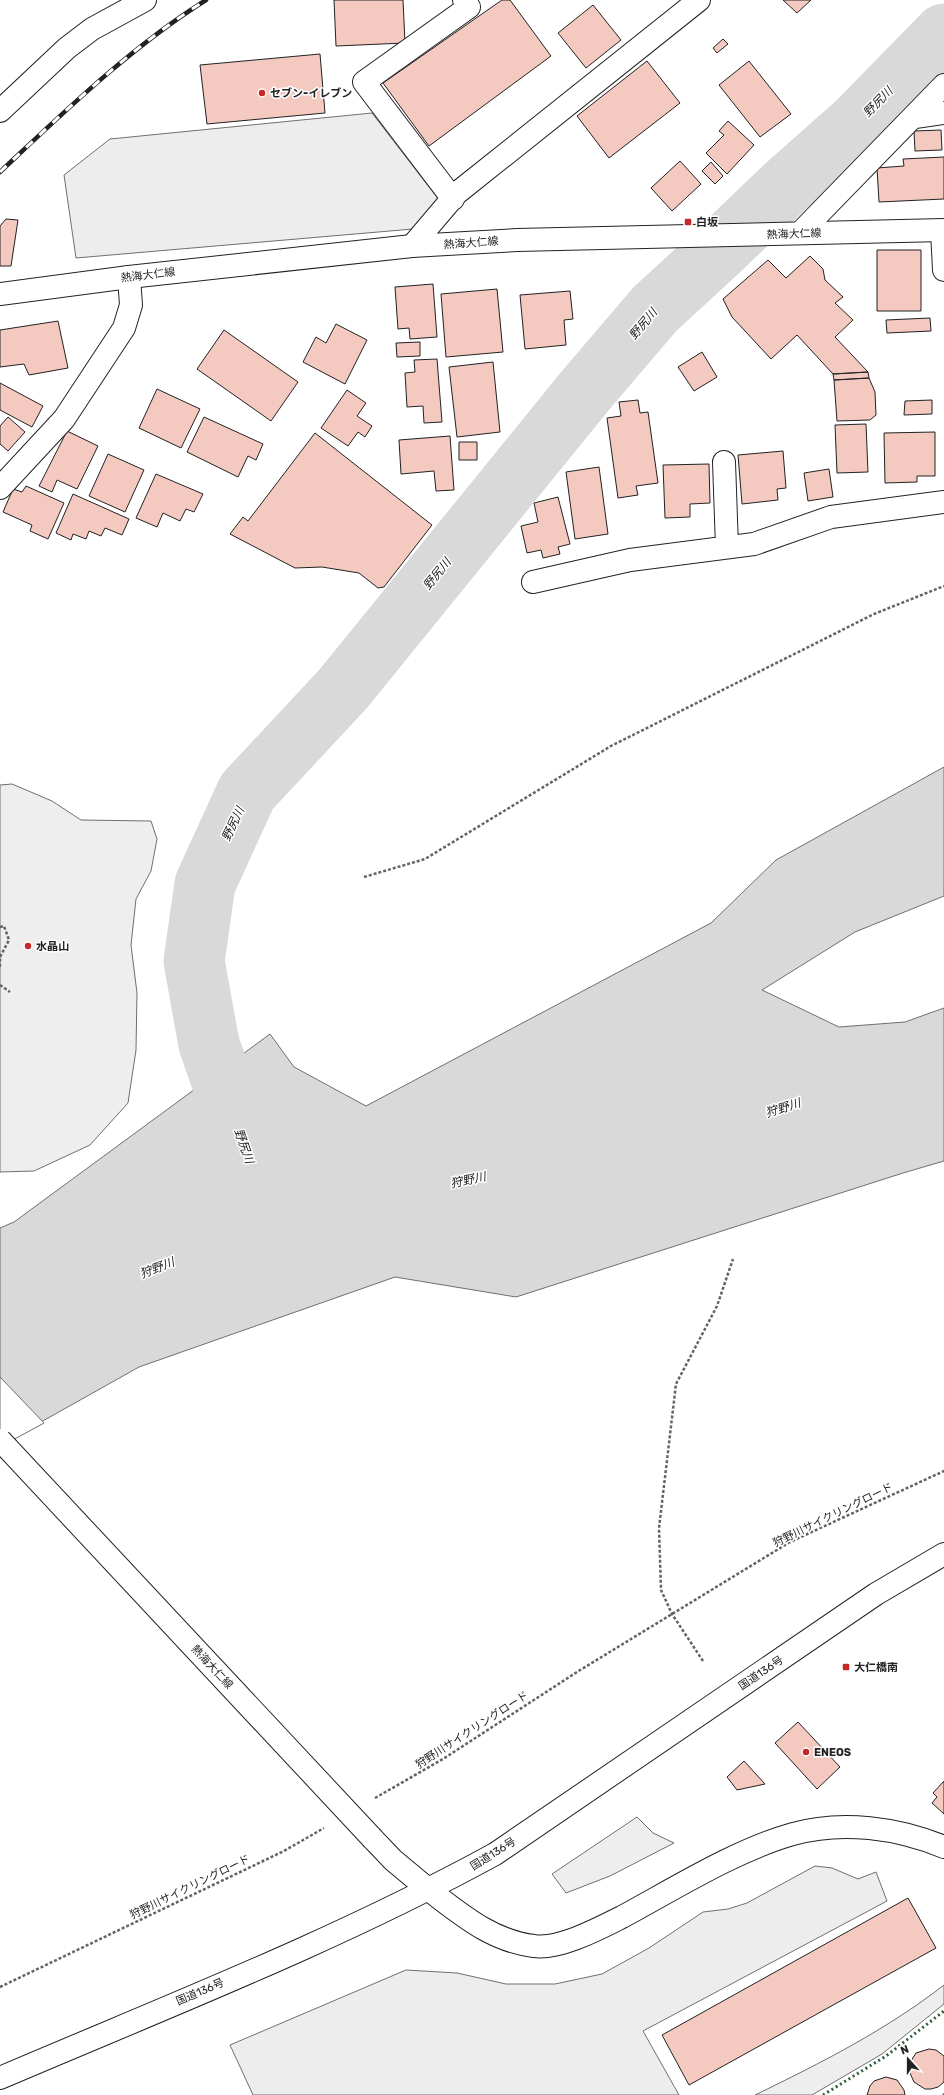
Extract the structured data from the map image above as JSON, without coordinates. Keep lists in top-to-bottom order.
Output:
{
  "streets": {
    "main road": ["熱海大仁線", "国道136号"],
    "path": ["狩野川サイクリングロード"]
  },
  "crossings": [
    ["熱海大仁線", "国道136号"]
  ],
  "water": ["野尻川", "狩野川"],
  "places": {
    "other": ["セブン-イレブン", "水晶山", "ENEOS"],
    "transit": ["白坂", "大仁橋南"]
  },
  "north": "top"
}
